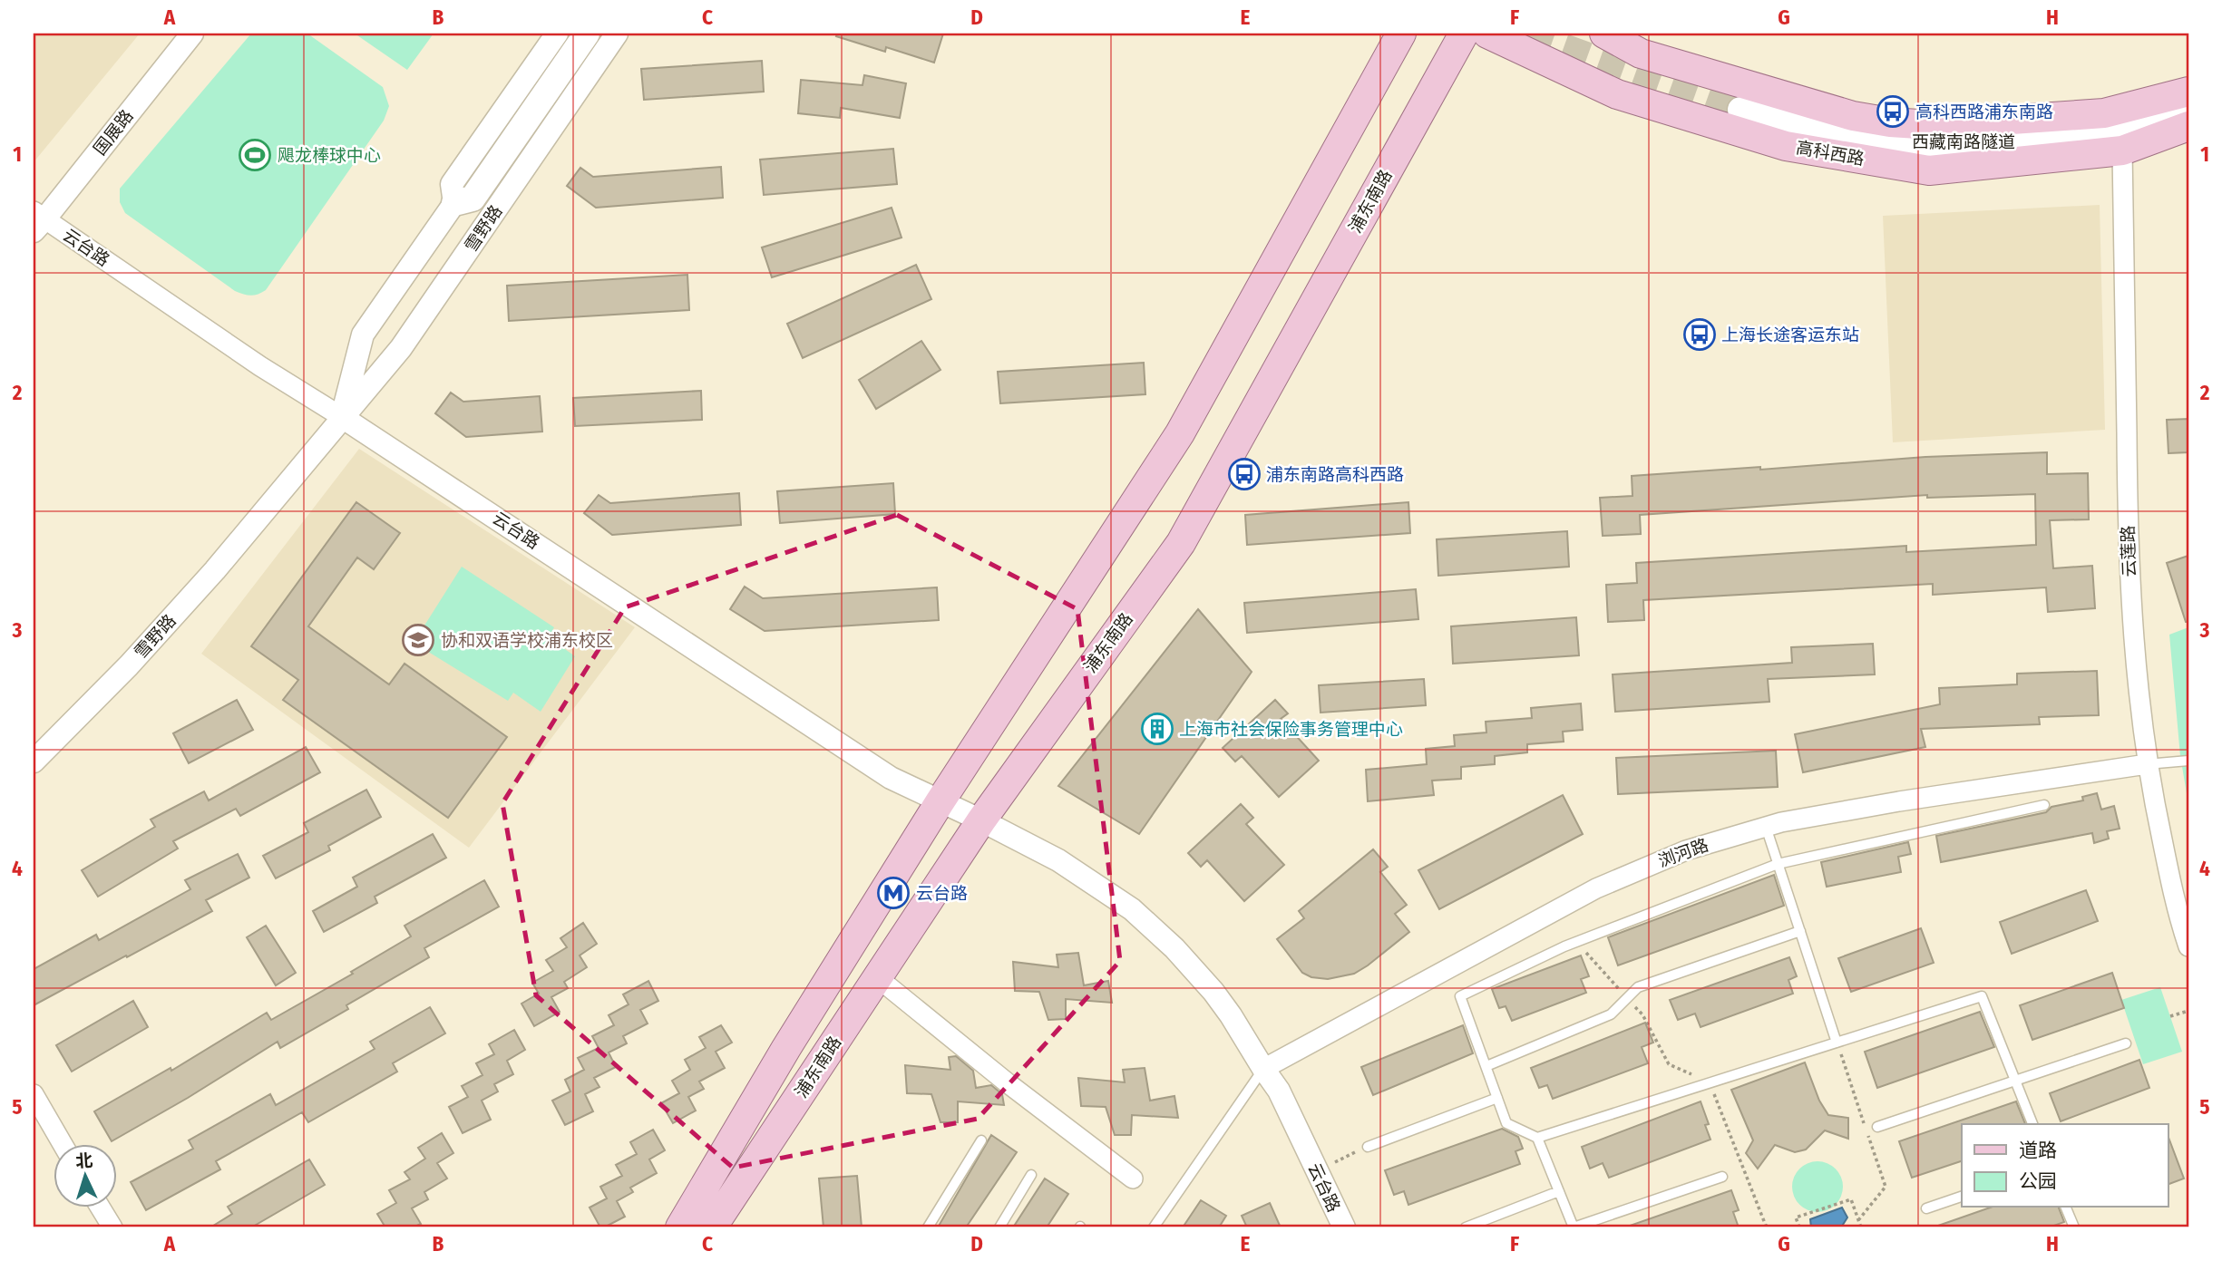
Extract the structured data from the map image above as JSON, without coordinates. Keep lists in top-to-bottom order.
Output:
{
  "streets": {
    "main road": ["西藏南路隧道", "高科西路", "浦东南路"],
    "street": [
      "国展路",
      "雪野路",
      "云台路",
      "云莲路",
      "浏河路"
    ]
  },
  "crossings": [
    ["国展路", "云台路"],
    ["高科西路", "云莲路"],
    ["浦东南路", "云台路"],
    ["雪野路", "云台路"],
    ["云台路", "浏河路"],
    ["云莲路", "浏河路"]
  ],
  "places": {
    "bus stop": ["高科西路浦东南路", "上海长途客运东站", "浦东南路高科西路"],
    "sports": ["飓龙棒球中心"],
    "school or university": ["协和双语学校浦东校区"],
    "building": ["上海市社会保险事务管理中心"],
    "metro station": ["云台路"]
  },
  "legend": ["道路", "公园"],
  "north": "top",
  "grid": {
    "columns": [
      "A",
      "B",
      "C",
      "D",
      "E",
      "F",
      "G",
      "H"
    ],
    "rows": [
      "1",
      "2",
      "3",
      "4",
      "5"
    ]
  }
}
